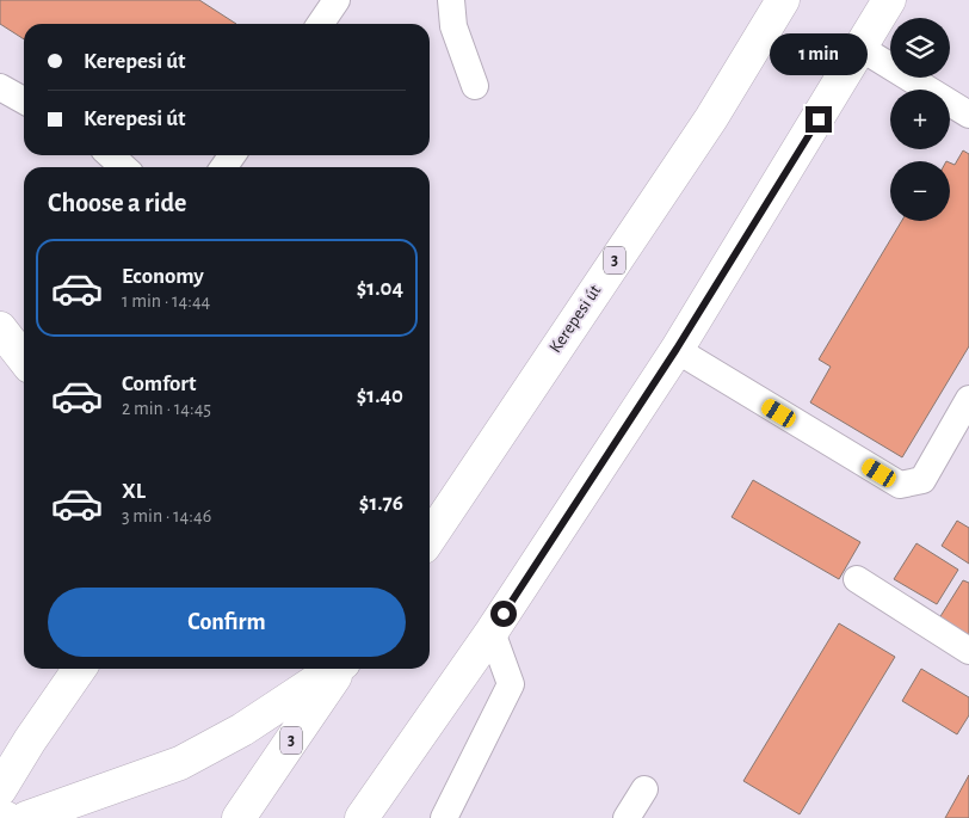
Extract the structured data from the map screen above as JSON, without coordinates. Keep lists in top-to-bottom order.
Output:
{
  "streets": {
    "main road": ["3", "Kerepesi út"]
  },
  "page": {
    "map_buttons": ["+", "−"],
    "banner": ["Kerepesi út", "Kerepesi út"],
    "bubble": "1 min",
    "heading": "Choose a ride",
    "list": [
      {
        "name": "Economy",
        "note": "1 min · 14:44",
        "value": "$1.04"
      },
      {
        "name": "Comfort",
        "note": "2 min · 14:45",
        "value": "$1.40"
      },
      {
        "name": "XL",
        "note": "3 min · 14:46",
        "value": "$1.76"
      }
    ],
    "buttons": "Confirm"
  }
}
